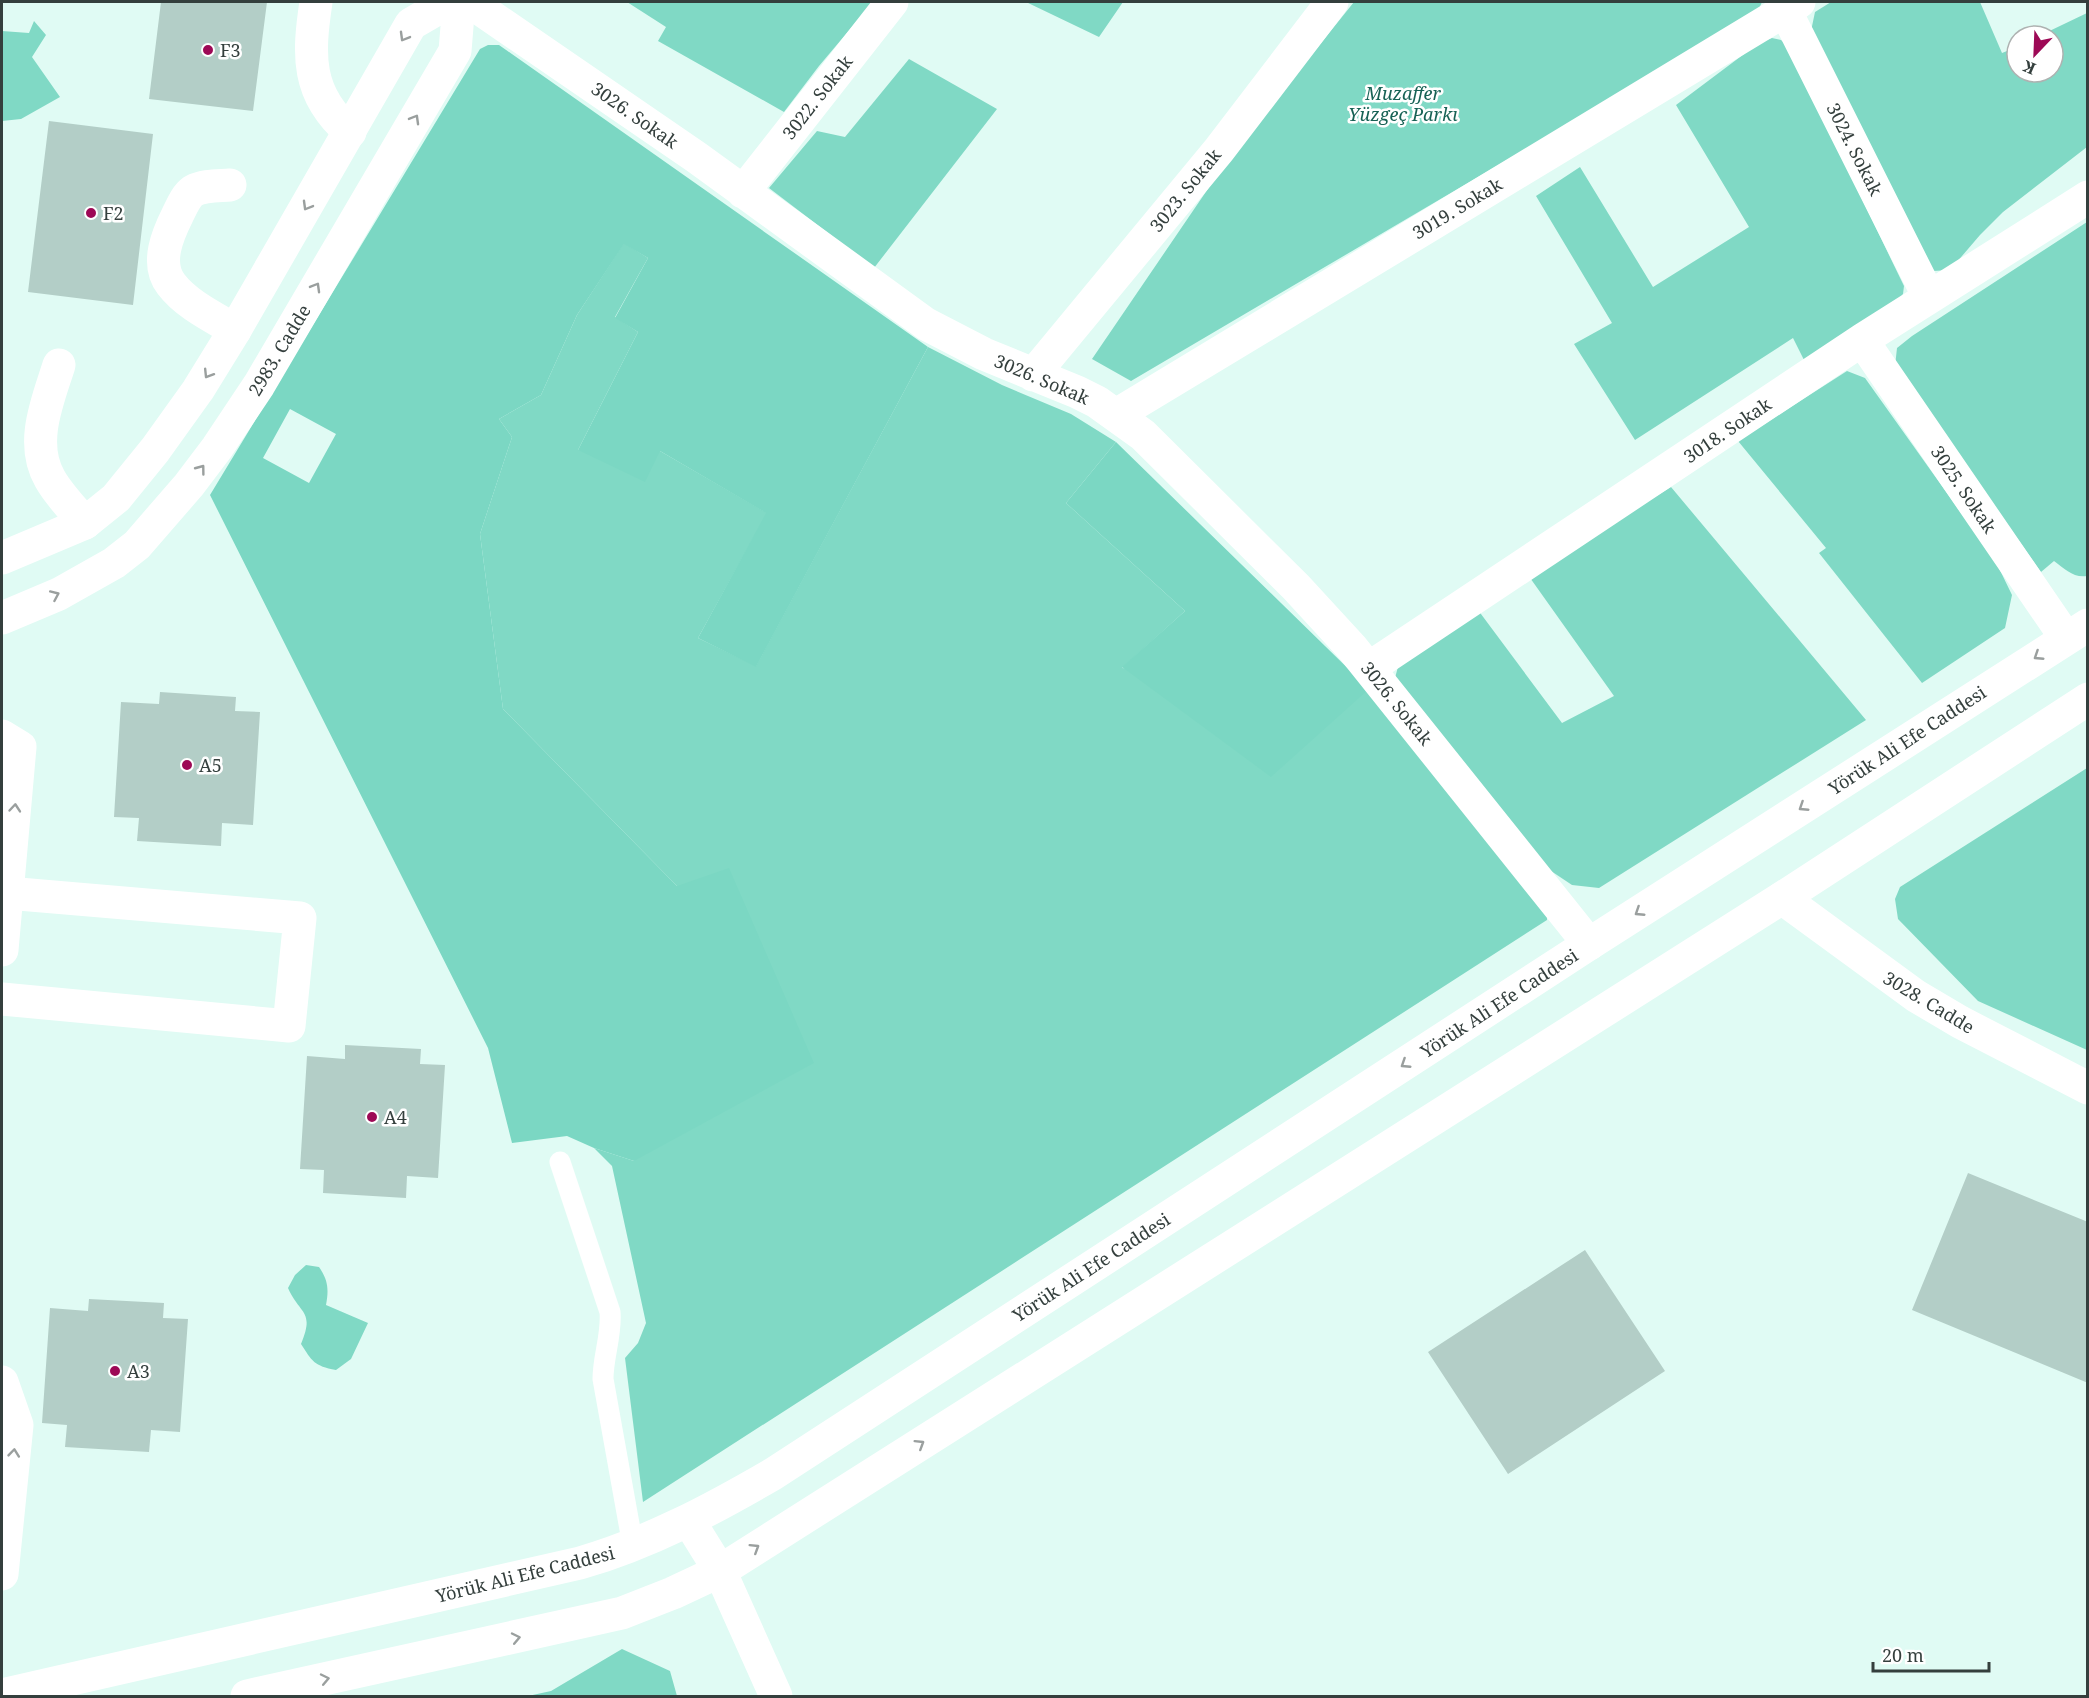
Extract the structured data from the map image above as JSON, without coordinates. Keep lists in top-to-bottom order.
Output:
{
  "streets": {
    "street": [
      "3022. Sokak",
      "3026. Sokak",
      "3024. Sokak",
      "3023. Sokak",
      "3019. Sokak",
      "2983. Cadde",
      "3018. Sokak",
      "3025. Sokak",
      "Yörük Ali Efe Caddesi",
      "3028. Cadde"
    ]
  },
  "crossings": [
    ["3022. Sokak", "3026. Sokak"],
    ["3026. Sokak", "3023. Sokak"],
    ["3026. Sokak", "3019. Sokak"],
    ["3026. Sokak", "3018. Sokak"],
    ["3026. Sokak", "Yörük Ali Efe Caddesi"],
    ["3024. Sokak", "3019. Sokak"],
    ["3024. Sokak", "3018. Sokak"],
    ["3018. Sokak", "3025. Sokak"],
    ["3025. Sokak", "Yörük Ali Efe Caddesi"]
  ],
  "parks": ["Muzaffer Yüzgeç Parkı"],
  "places": [
    "F3",
    "F2",
    "A5",
    "A4",
    "A3"
  ],
  "scale_bar": "20 m",
  "north": "bottom left"
}
